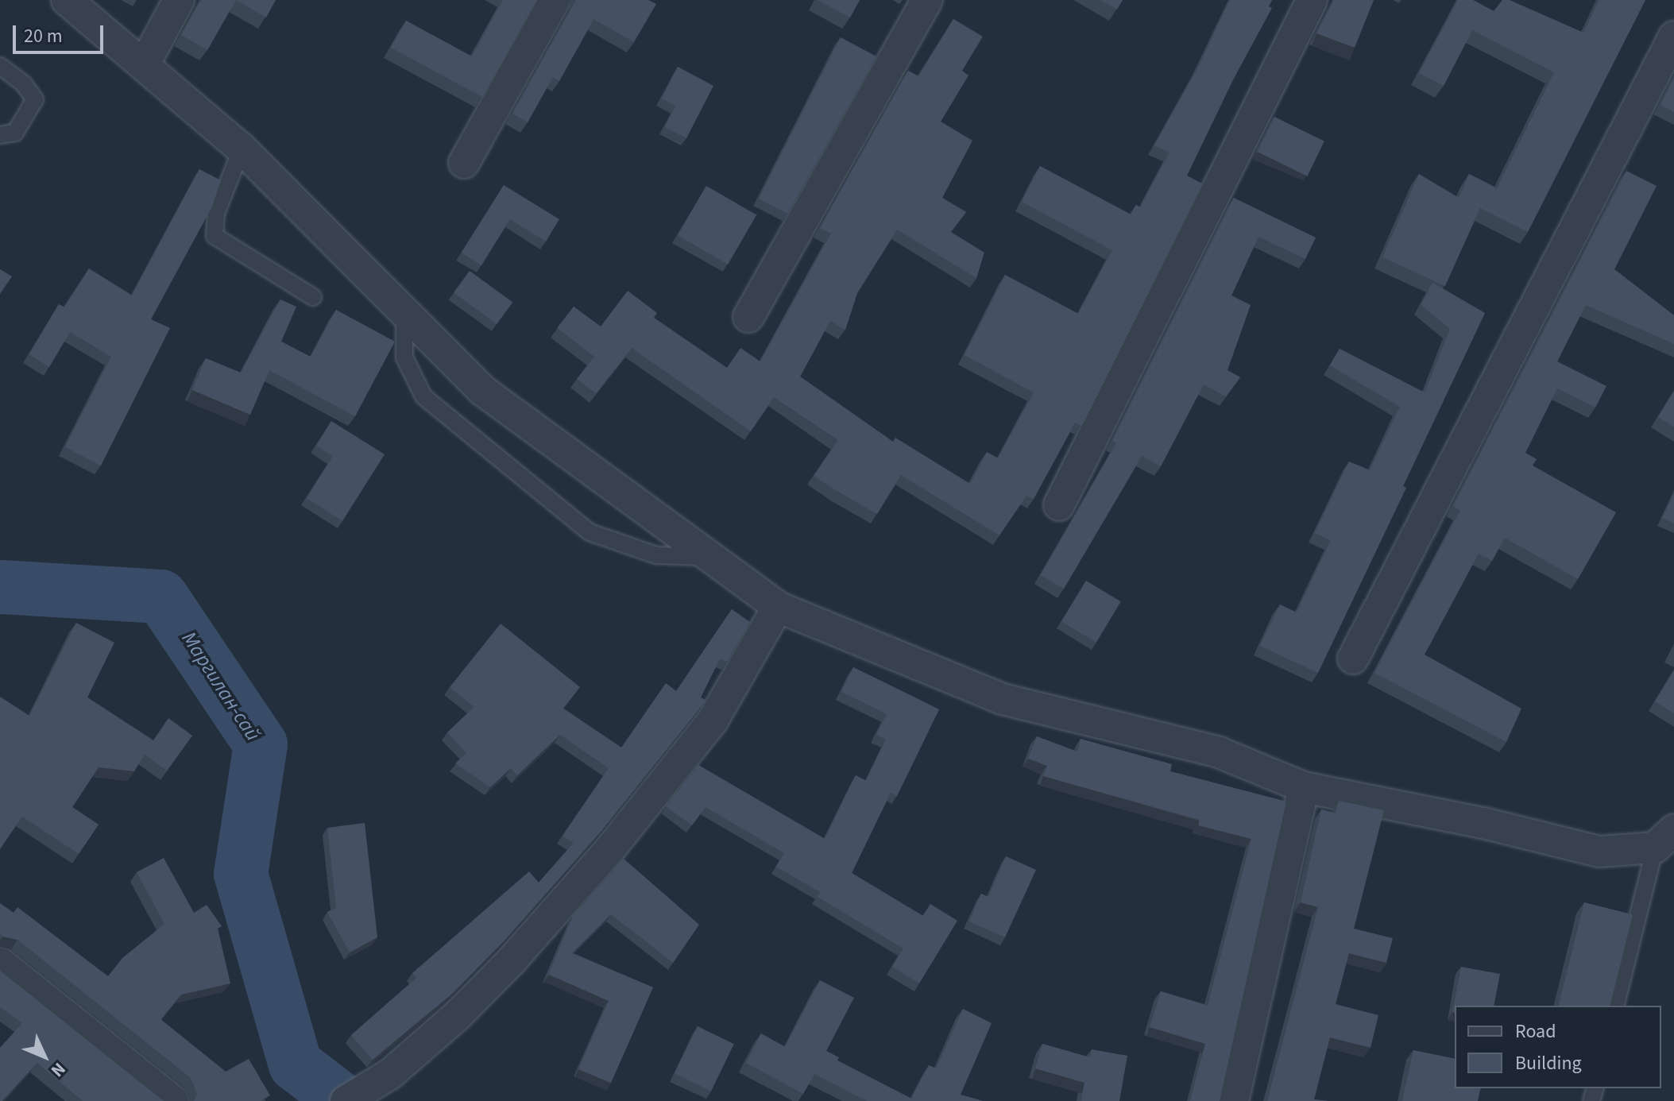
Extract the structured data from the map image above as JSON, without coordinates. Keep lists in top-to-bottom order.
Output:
{
  "water": ["Маргилан-сай"],
  "legend": ["Road", "Building"],
  "scale_bar": "20 m",
  "north": "bottom right"
}
